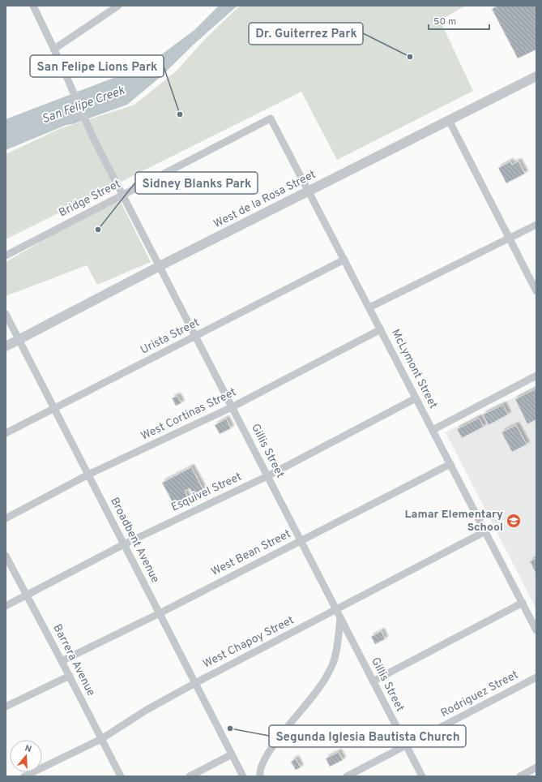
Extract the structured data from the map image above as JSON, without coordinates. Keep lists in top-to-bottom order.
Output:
{
  "streets": {
    "street": [
      "Bridge Street",
      "West de la Rosa Street",
      "Urista Street",
      "McLymont Street",
      "West Cortinas Street",
      "Gillis Street",
      "Esquivel Street",
      "Broadbent Avenue",
      "West Bean Street",
      "West Chapoy Street",
      "Barrera Avenue",
      "Rodriguez Street"
    ]
  },
  "crossings": [
    ["Bridge Street", "McLymont Street"],
    ["Bridge Street", "Gillis Street"],
    ["West de la Rosa Street", "McLymont Street"],
    ["West de la Rosa Street", "Gillis Street"],
    ["West de la Rosa Street", "Broadbent Avenue"],
    ["Urista Street", "McLymont Street"],
    ["Urista Street", "Gillis Street"],
    ["Urista Street", "Broadbent Avenue"],
    ["McLymont Street", "West Cortinas Street"],
    ["McLymont Street", "Esquivel Street"],
    ["McLymont Street", "West Bean Street"],
    ["McLymont Street", "West Chapoy Street"],
    ["West Cortinas Street", "Gillis Street"],
    ["West Cortinas Street", "Broadbent Avenue"],
    ["Gillis Street", "Esquivel Street"],
    ["Gillis Street", "West Bean Street"],
    ["Gillis Street", "West Chapoy Street"],
    ["Gillis Street", "Rodriguez Street"],
    ["Esquivel Street", "Broadbent Avenue"],
    ["Esquivel Street", "Barrera Avenue"],
    ["Broadbent Avenue", "West Bean Street"],
    ["Broadbent Avenue", "West Chapoy Street"],
    ["West Bean Street", "Barrera Avenue"],
    ["West Chapoy Street", "Barrera Avenue"]
  ],
  "water": ["San Felipe Creek"],
  "places": {
    "other": [
      "Dr. Guiterrez Park",
      "San Felipe Lions Park",
      "Sidney Blanks Park",
      "Segunda Iglesia Bautista Church"
    ],
    "school or university": ["Lamar Elementary School"]
  },
  "scale_bar": "50 m",
  "north": "top"
}
